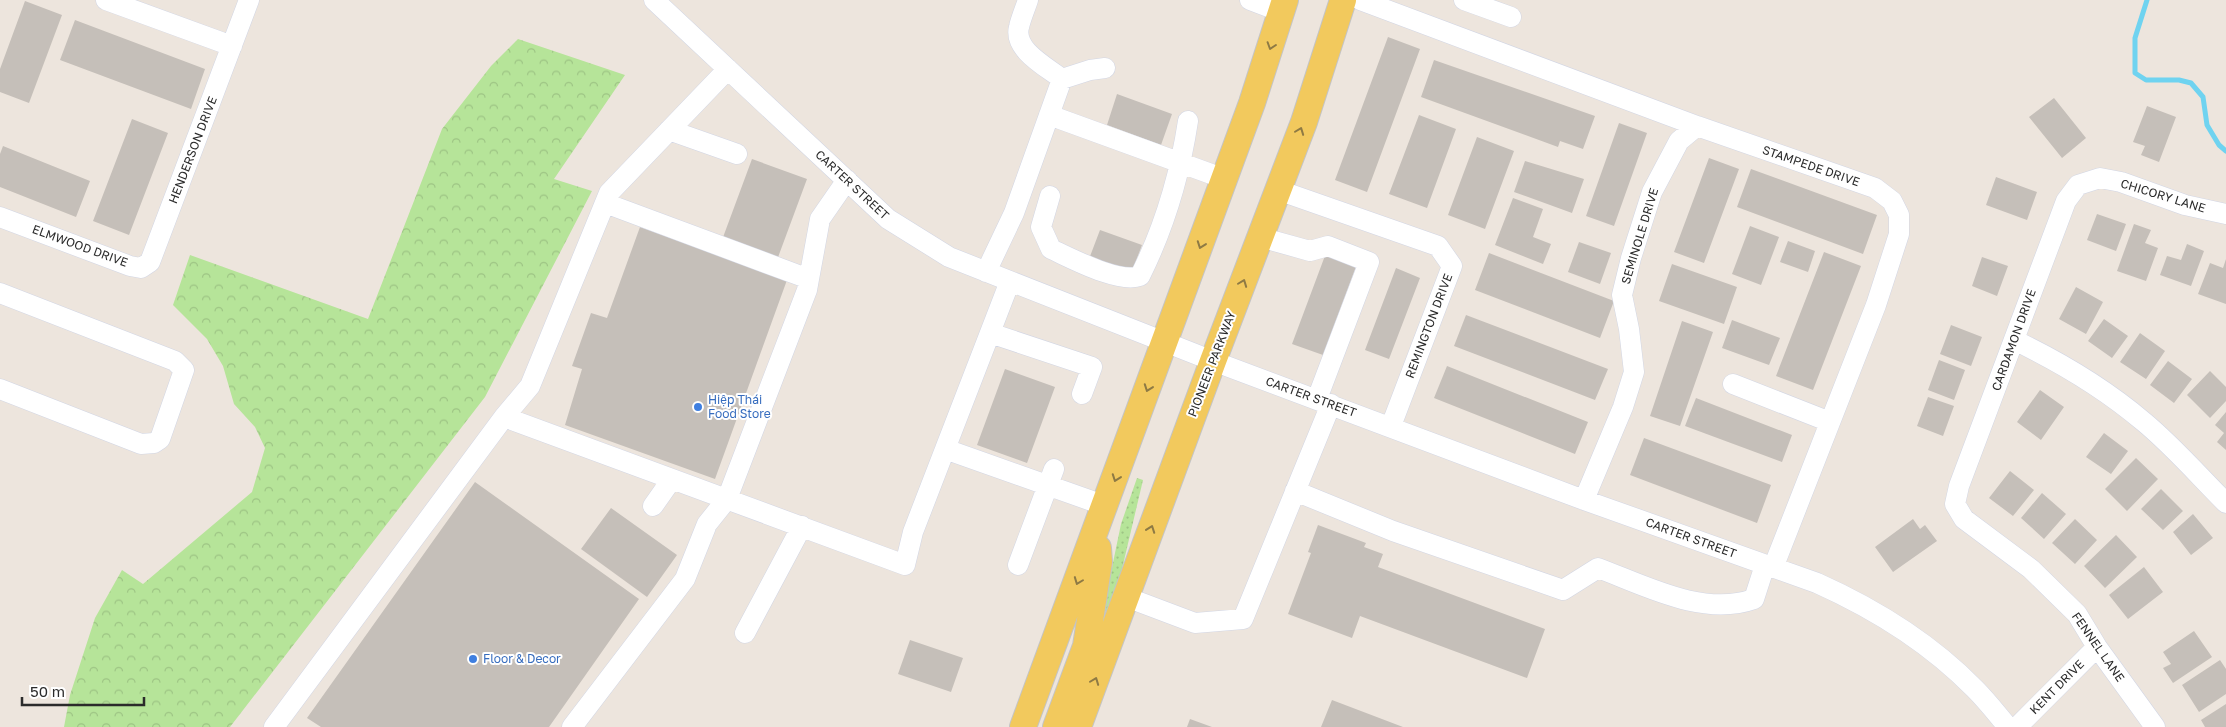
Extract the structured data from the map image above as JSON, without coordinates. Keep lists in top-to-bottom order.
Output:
{
  "streets": {
    "main road": ["PIONEER PARKWAY"],
    "street": [
      "HENDERSON DRIVE",
      "STAMPEDE DRIVE",
      "CARTER STREET",
      "CHICORY LANE",
      "SEMINOLE DRIVE",
      "ELMWOOD DRIVE",
      "REMINGTON DRIVE",
      "CARDAMON DRIVE",
      "FENNEL LANE",
      "KENT DRIVE"
    ]
  },
  "crossings": [
    ["HENDERSON DRIVE", "ELMWOOD DRIVE"],
    ["STAMPEDE DRIVE", "CARTER STREET"],
    ["STAMPEDE DRIVE", "SEMINOLE DRIVE"],
    ["CARTER STREET", "SEMINOLE DRIVE"],
    ["CARTER STREET", "REMINGTON DRIVE"],
    ["CARTER STREET", "PIONEER PARKWAY"],
    ["CHICORY LANE", "CARDAMON DRIVE"],
    ["REMINGTON DRIVE", "PIONEER PARKWAY"],
    ["CARDAMON DRIVE", "FENNEL LANE"],
    ["FENNEL LANE", "KENT DRIVE"]
  ],
  "places": ["Hiệp Thái Food Store", "Floor & Decor"],
  "scale_bar": "50 m"
}
